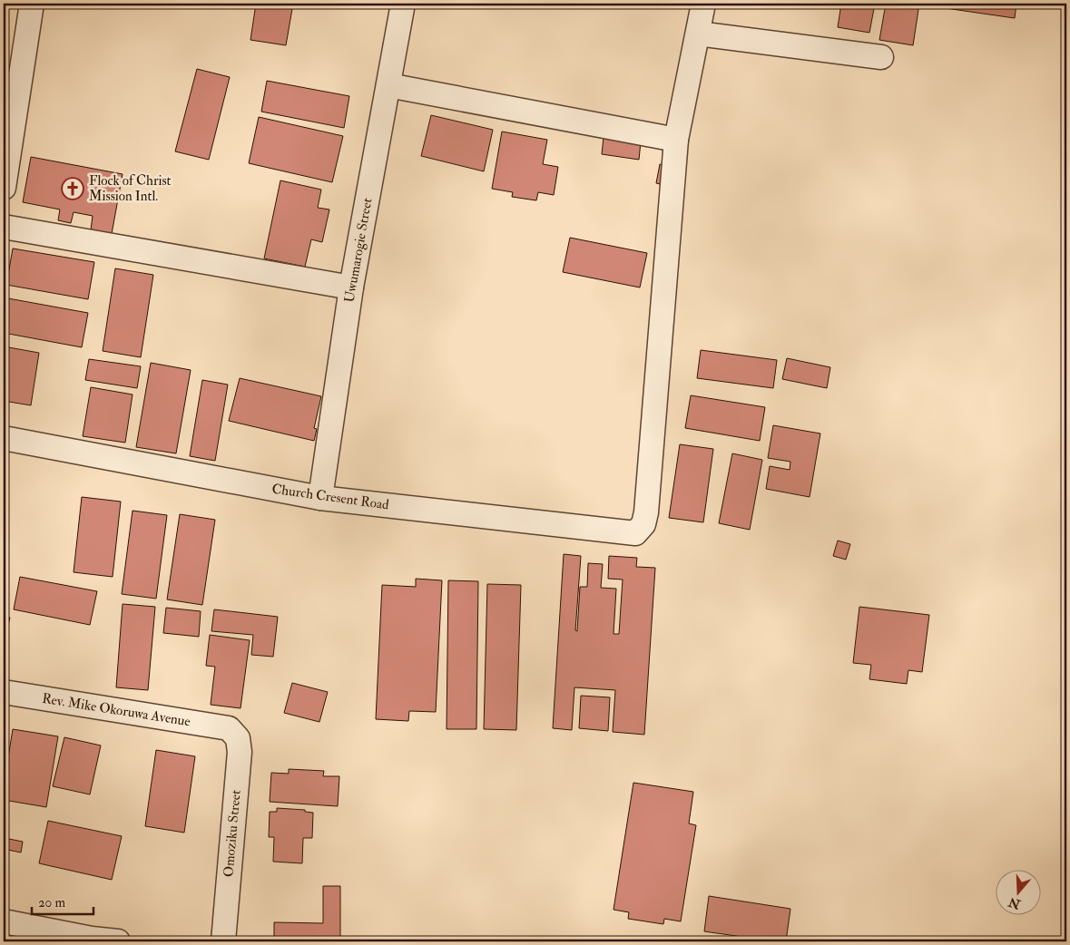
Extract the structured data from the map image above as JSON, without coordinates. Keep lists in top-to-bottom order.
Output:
{
  "streets": {
    "street": [
      "Uwumarogie Street",
      "Church Cresent Road",
      "Rev. Mike Okoruwa Avenue",
      "Omoziku Street"
    ]
  },
  "crossings": [
    ["Uwumarogie Street", "Church Cresent Road"],
    ["Rev. Mike Okoruwa Avenue", "Omoziku Street"]
  ],
  "places": {
    "church": ["Flock of Christ Mission Intl."]
  },
  "scale_bar": "20 m",
  "north": "bottom"
}
